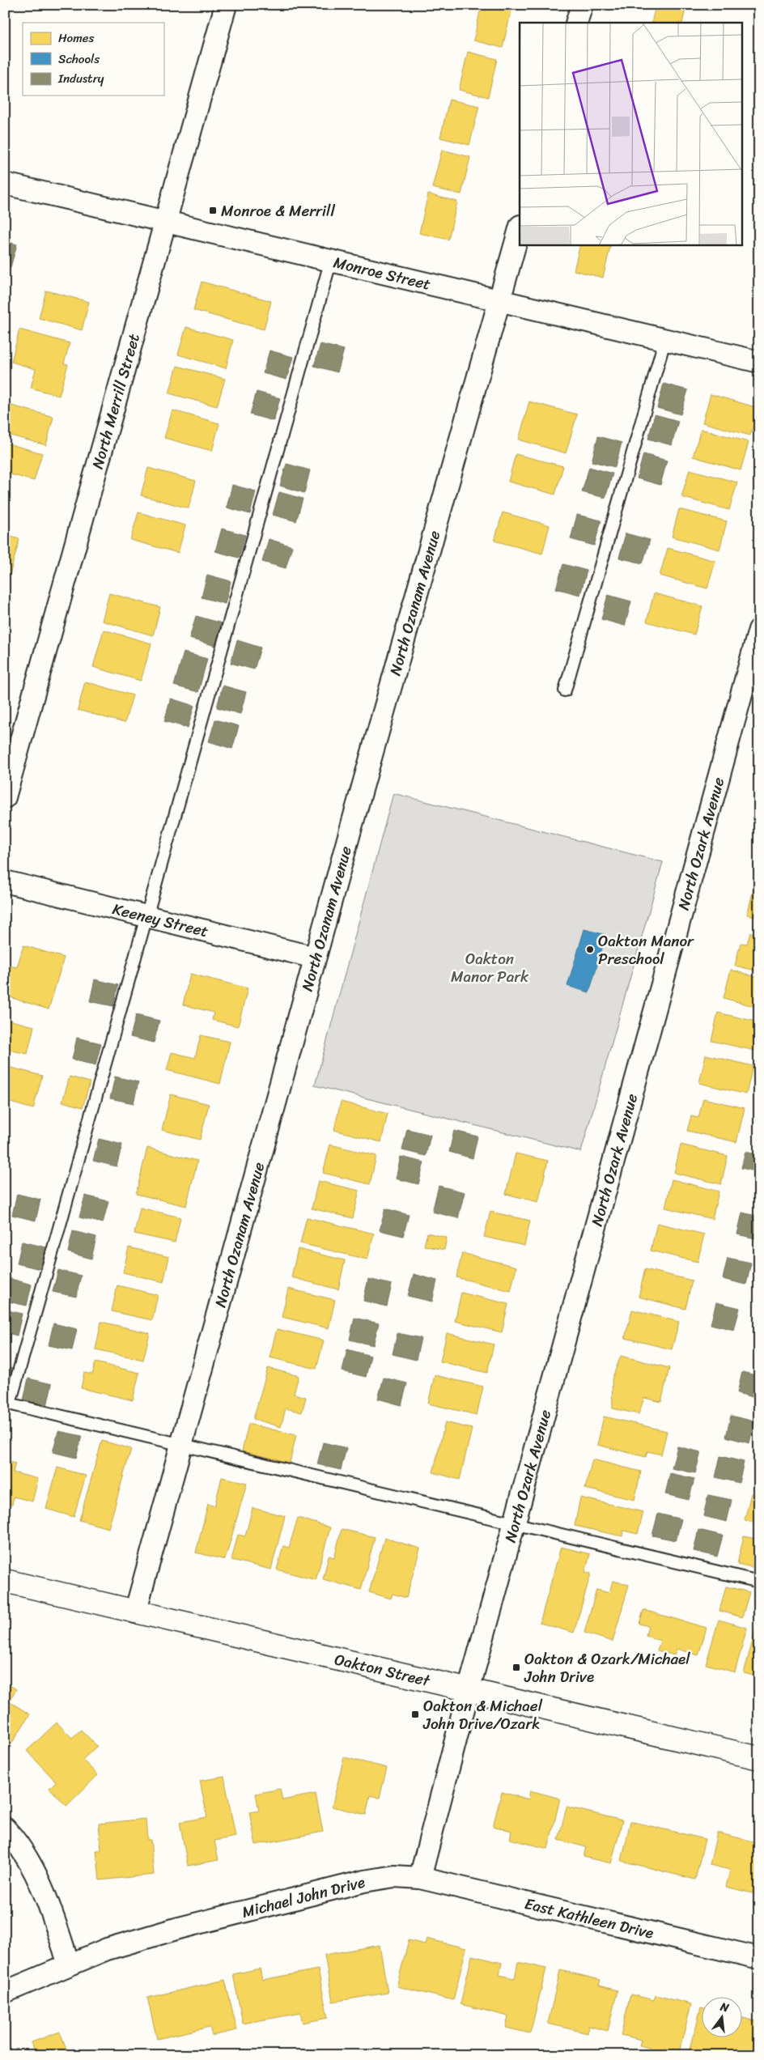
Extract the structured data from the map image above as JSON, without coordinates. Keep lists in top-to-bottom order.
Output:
{
  "streets": {
    "main road": ["Oakton Street"],
    "street": [
      "Monroe Street",
      "North Merrill Street",
      "North Ozanam Avenue",
      "North Ozark Avenue",
      "Keeney Street",
      "Michael John Drive",
      "East Kathleen Drive"
    ]
  },
  "crossings": [
    ["Monroe Street", "North Merrill Street"],
    ["Monroe Street", "North Ozanam Avenue"],
    ["North Ozanam Avenue", "Keeney Street"],
    ["North Ozanam Avenue", "Oakton Street"],
    ["North Ozark Avenue", "Oakton Street"],
    ["Michael John Drive", "East Kathleen Drive"]
  ],
  "parks": ["Oakton Manor Park"],
  "places": {
    "transit": ["Monroe & Merrill", "Oakton & Ozark/Michael John Drive", "Oakton & Michael John Drive/Ozark"],
    "other": ["Oakton Manor Preschool"]
  },
  "legend": ["Homes", "Schools", "Industry"],
  "north": "top"
}
